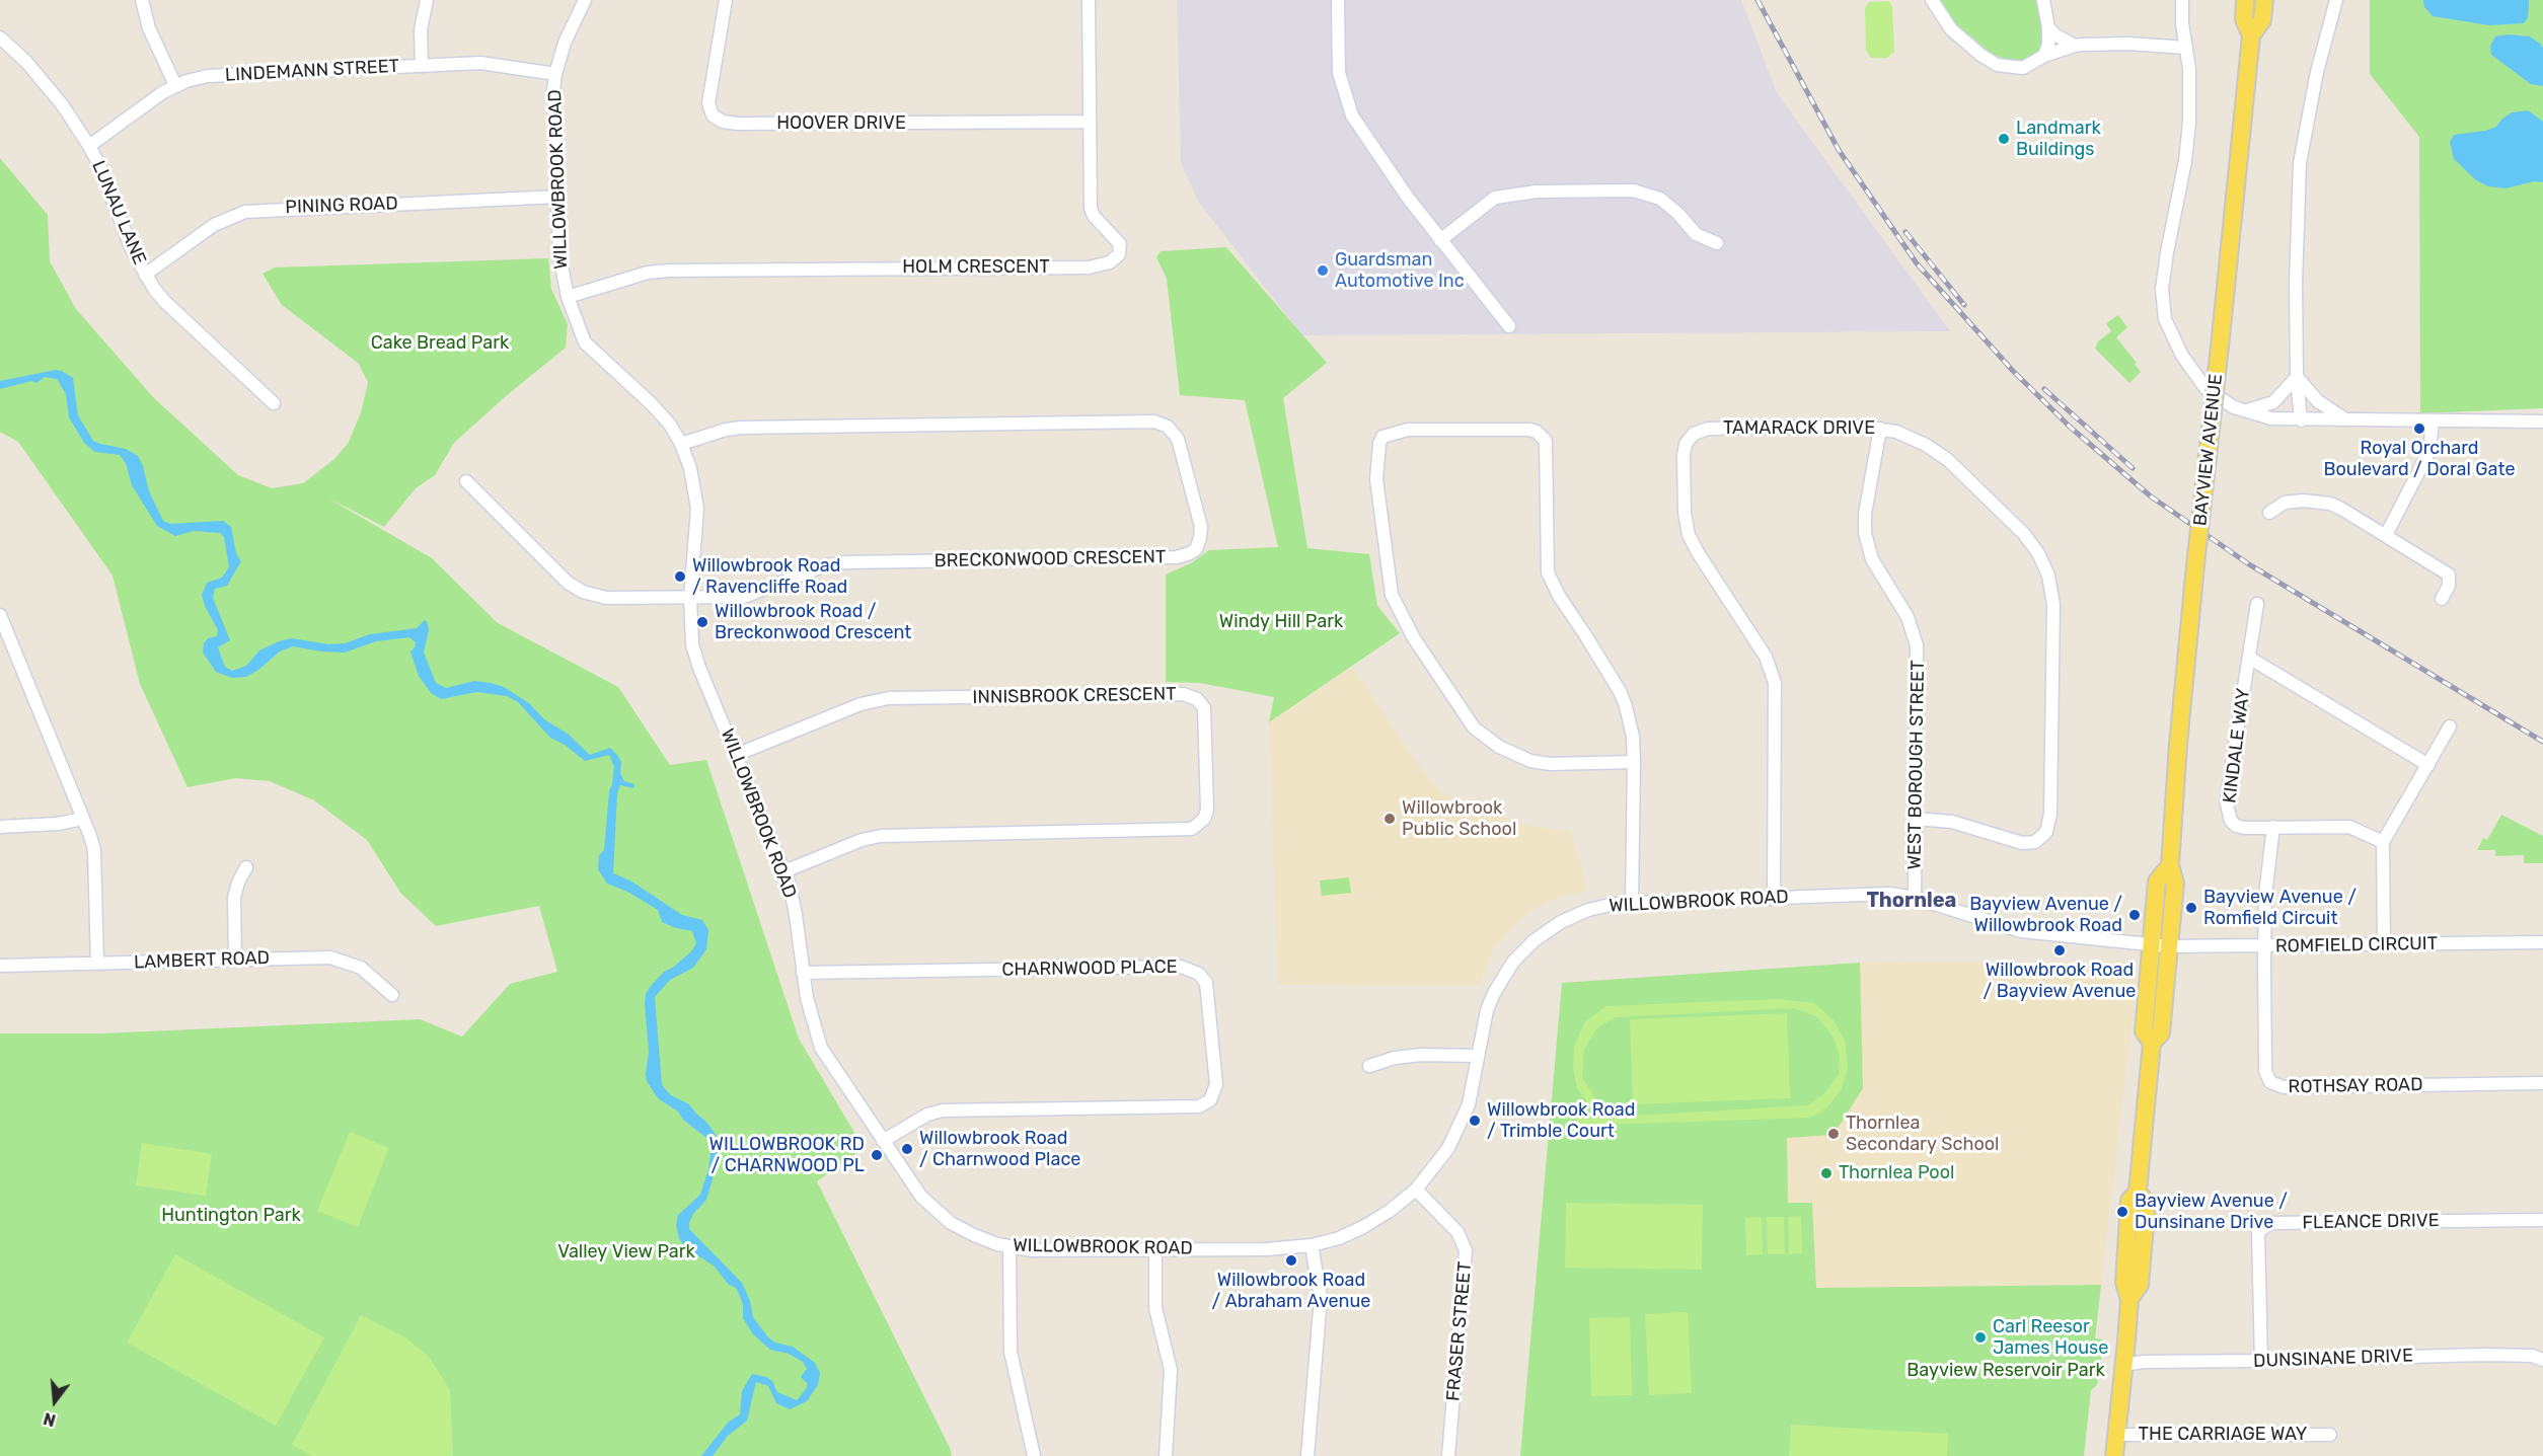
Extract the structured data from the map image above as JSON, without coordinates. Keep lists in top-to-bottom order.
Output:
{
  "streets": {
    "main road": ["BAYVIEW AVENUE"],
    "street": [
      "LINDEMANN STREET",
      "HOOVER DRIVE",
      "WILLOWBROOK ROAD",
      "PINING ROAD",
      "LUNAU LANE",
      "HOLM CRESCENT",
      "TAMARACK DRIVE",
      "BRECKONWOOD CRESCENT",
      "INNISBROOK CRESCENT",
      "KINDALE WAY",
      "WEST BOROUGH STREET",
      "ROMFIELD CIRCUIT",
      "LAMBERT ROAD",
      "CHARNWOOD PLACE",
      "ROTHSAY ROAD",
      "FLEANCE DRIVE",
      "FRASER STREET",
      "DUNSINANE DRIVE",
      "THE CARRIAGE WAY"
    ]
  },
  "crossings": [
    ["LINDEMANN STREET", "WILLOWBROOK ROAD"],
    ["LINDEMANN STREET", "LUNAU LANE"],
    ["HOOVER DRIVE", "HOLM CRESCENT"],
    ["WILLOWBROOK ROAD", "PINING ROAD"],
    ["WILLOWBROOK ROAD", "HOLM CRESCENT"],
    ["WILLOWBROOK ROAD", "TAMARACK DRIVE"],
    ["WILLOWBROOK ROAD", "BAYVIEW AVENUE"],
    ["WILLOWBROOK ROAD", "BRECKONWOOD CRESCENT"],
    ["WILLOWBROOK ROAD", "INNISBROOK CRESCENT"],
    ["WILLOWBROOK ROAD", "WEST BOROUGH STREET"],
    ["WILLOWBROOK ROAD", "ROMFIELD CIRCUIT"],
    ["WILLOWBROOK ROAD", "CHARNWOOD PLACE"],
    ["WILLOWBROOK ROAD", "FRASER STREET"],
    ["PINING ROAD", "LUNAU LANE"],
    ["TAMARACK DRIVE", "WEST BOROUGH STREET"],
    ["BAYVIEW AVENUE", "ROMFIELD CIRCUIT"],
    ["BAYVIEW AVENUE", "DUNSINANE DRIVE"],
    ["BAYVIEW AVENUE", "THE CARRIAGE WAY"],
    ["ROMFIELD CIRCUIT", "ROTHSAY ROAD"],
    ["FLEANCE DRIVE", "DUNSINANE DRIVE"]
  ],
  "districts": ["Thornlea"],
  "parks": [
    "Cake Bread Park",
    "Windy Hill Park",
    "Huntington Park",
    "Valley View Park",
    "Bayview Reservoir Park"
  ],
  "places": [
    "Landmark Buildings",
    "Guardsman Automotive Inc",
    "Royal Orchard Boulevard / Doral Gate",
    "Willowbrook Road / Ravencliffe Road",
    "Willowbrook Road / Breckonwood Crescent",
    "Willowbrook Public School",
    "Bayview Avenue / Romfield Circuit",
    "Bayview Avenue / Willowbrook Road",
    "Willowbrook Road / Bayview Avenue",
    "Willowbrook Road / Trimble Court",
    "Thornlea Secondary School",
    "Willowbrook Road / Charnwood Place",
    "WILLOWBROOK RD / CHARNWOOD PL",
    "Thornlea Pool",
    "Bayview Avenue / Dunsinane Drive",
    "Willowbrook Road / Abraham Avenue",
    "Carl Reesor James House"
  ],
  "north": "bottom"
}
